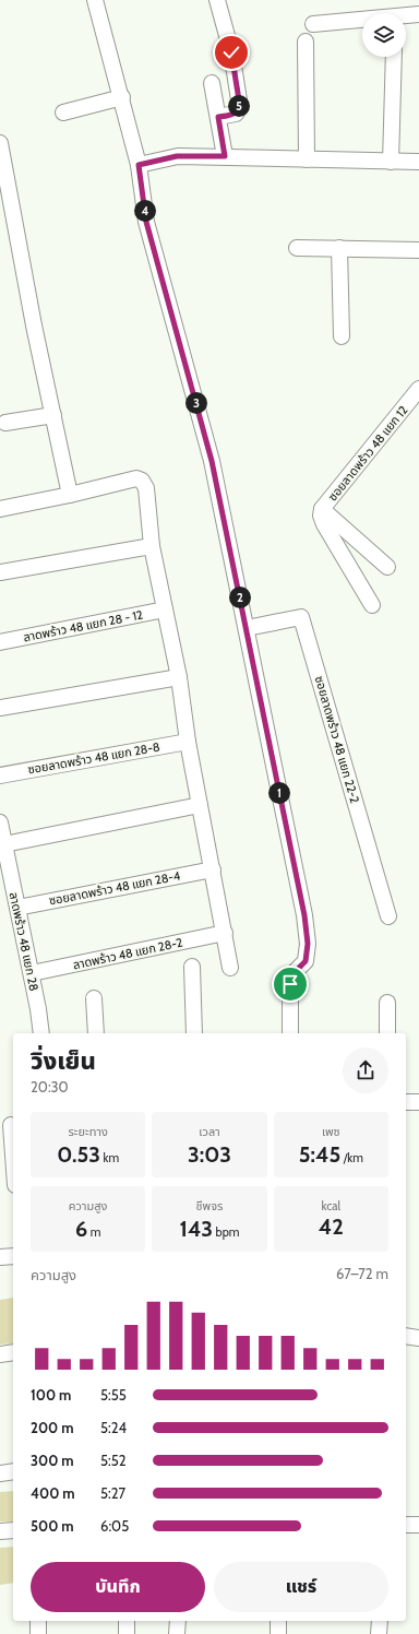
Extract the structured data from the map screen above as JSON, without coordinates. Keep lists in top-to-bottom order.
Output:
{
  "streets": {
    "street": [
      "ซอยลาดพร้าว 48 แยก 12",
      "ลาดพร้าว 48 แยก 28 - 12",
      "ซอยลาดพร้าว 48 แยก 22-2",
      "ซอยลาดพร้าว 48 แยก 28-8",
      "ซอยลาดพร้าว 48 แยก 28-4",
      "ลาดพร้าว 48 แยก 28",
      "ลาดพร้าว 48 แยก 28-2"
    ]
  },
  "crossings": [
    ["ซอยลาดพร้าว 48 แยก 28-4", "ลาดพร้าว 48 แยก 28"],
    ["ลาดพร้าว 48 แยก 28", "ลาดพร้าว 48 แยก 28-2"]
  ],
  "page": {
    "pins": [
      "5",
      "4",
      "3",
      "2",
      "1"
    ],
    "heading": ["วิ่งเย็น", "20:30"],
    "stats": [
      ["ระยะทาง", "0.53 km"],
      ["เวลา", "3:03"],
      ["เพซ", "5:45 /km"],
      ["ความสูง", "6 m"],
      ["ชีพจร", "143 bpm"],
      ["kcal", "42"]
    ],
    "chart": ["ความสูง", "67–72 m"],
    "list": [
      {
        "name": "100 m",
        "note": "5:55"
      },
      {
        "name": "200 m",
        "note": "5:24"
      },
      {
        "name": "300 m",
        "note": "5:52"
      },
      {
        "name": "400 m",
        "note": "5:27"
      },
      {
        "name": "500 m",
        "note": "6:05"
      }
    ],
    "buttons": ["บันทึก", "แชร์"]
  }
}
